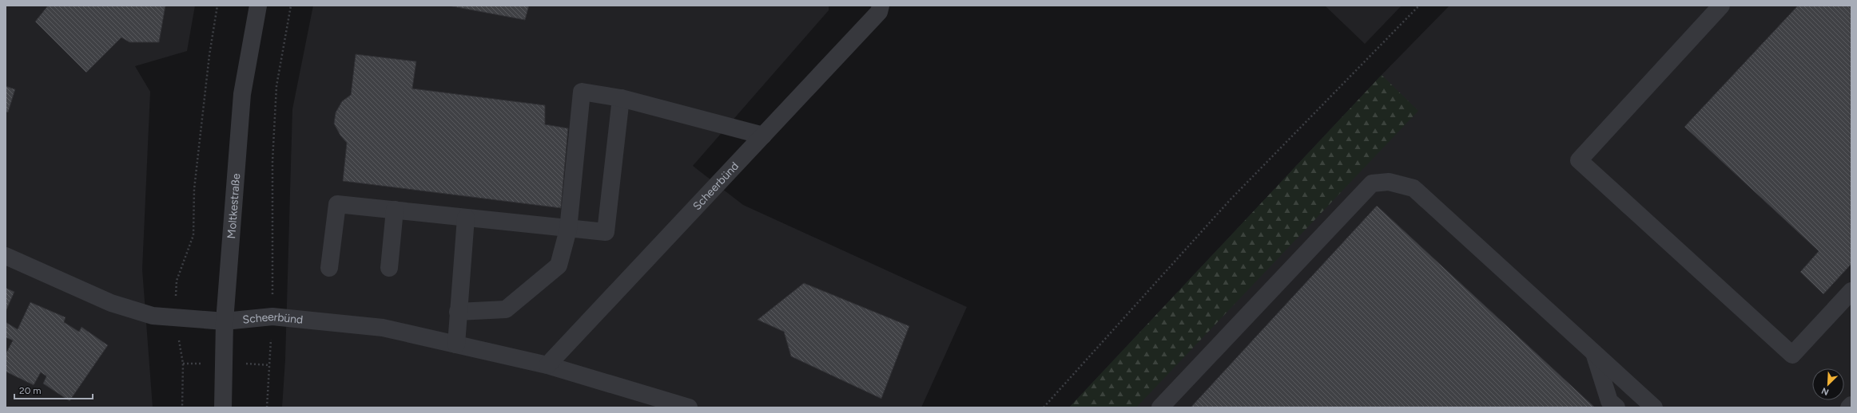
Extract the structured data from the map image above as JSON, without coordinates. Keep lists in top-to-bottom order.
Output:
{
  "streets": {
    "street": ["Scheerbünd", "Moltkestraße"]
  },
  "crossings": [
    ["Scheerbünd", "Moltkestraße"]
  ],
  "scale_bar": "20 m",
  "north": "bottom left"
}
